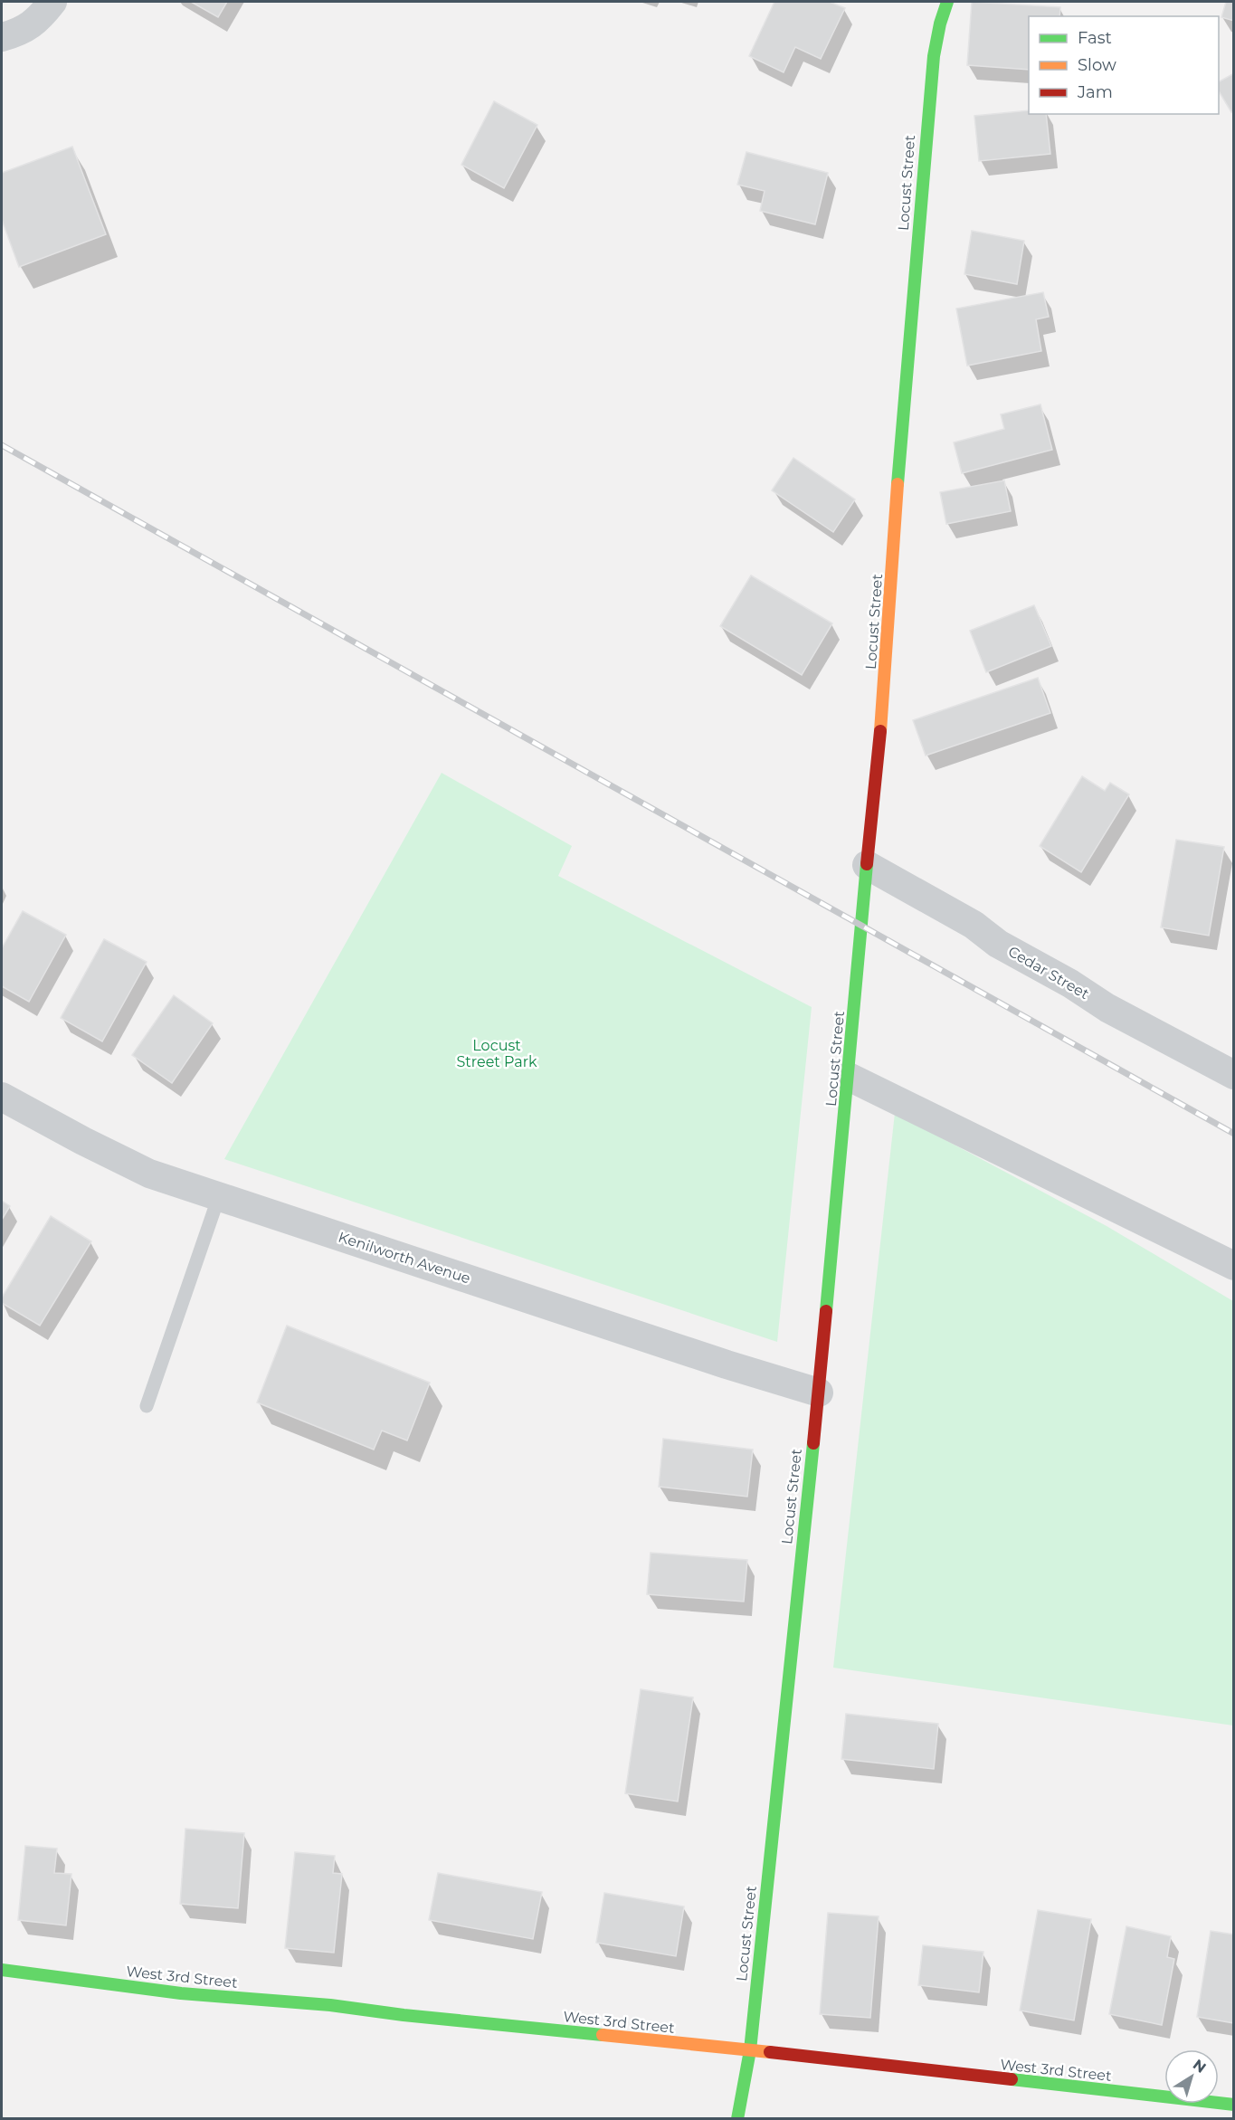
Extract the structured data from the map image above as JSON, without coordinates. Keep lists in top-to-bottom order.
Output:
{
  "streets": {
    "street": [
      "Locust Street",
      "Cedar Street",
      "Kenilworth Avenue",
      "West 3rd Street"
    ]
  },
  "crossings": [
    ["Locust Street", "Cedar Street"],
    ["Locust Street", "Kenilworth Avenue"],
    ["Locust Street", "West 3rd Street"]
  ],
  "parks": ["Locust Street Park"],
  "legend": ["Fast", "Slow", "Jam"],
  "north": "top right"
}
